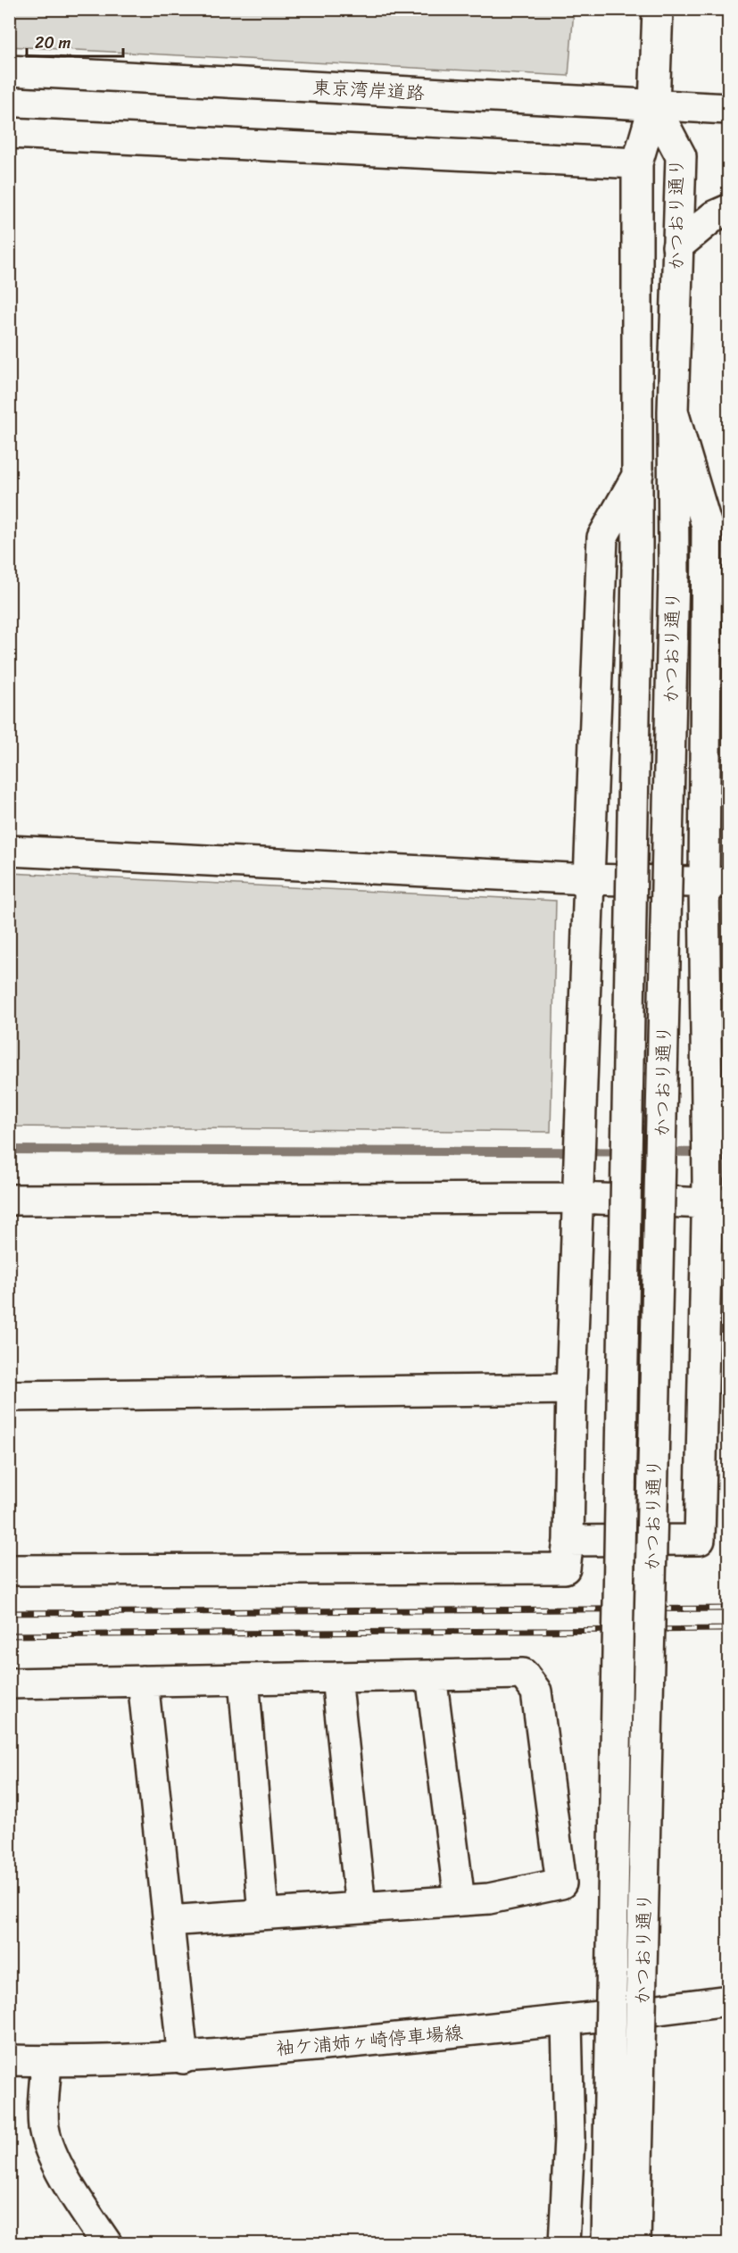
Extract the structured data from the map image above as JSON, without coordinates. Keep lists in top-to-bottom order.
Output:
{
  "streets": {
    "main road": ["東京湾岸道路", "かつおり通り", "袖ケ浦姉ヶ崎停車場線"]
  },
  "crossings": [
    ["東京湾岸道路", "かつおり通り"]
  ],
  "scale_bar": "20 m"
}
